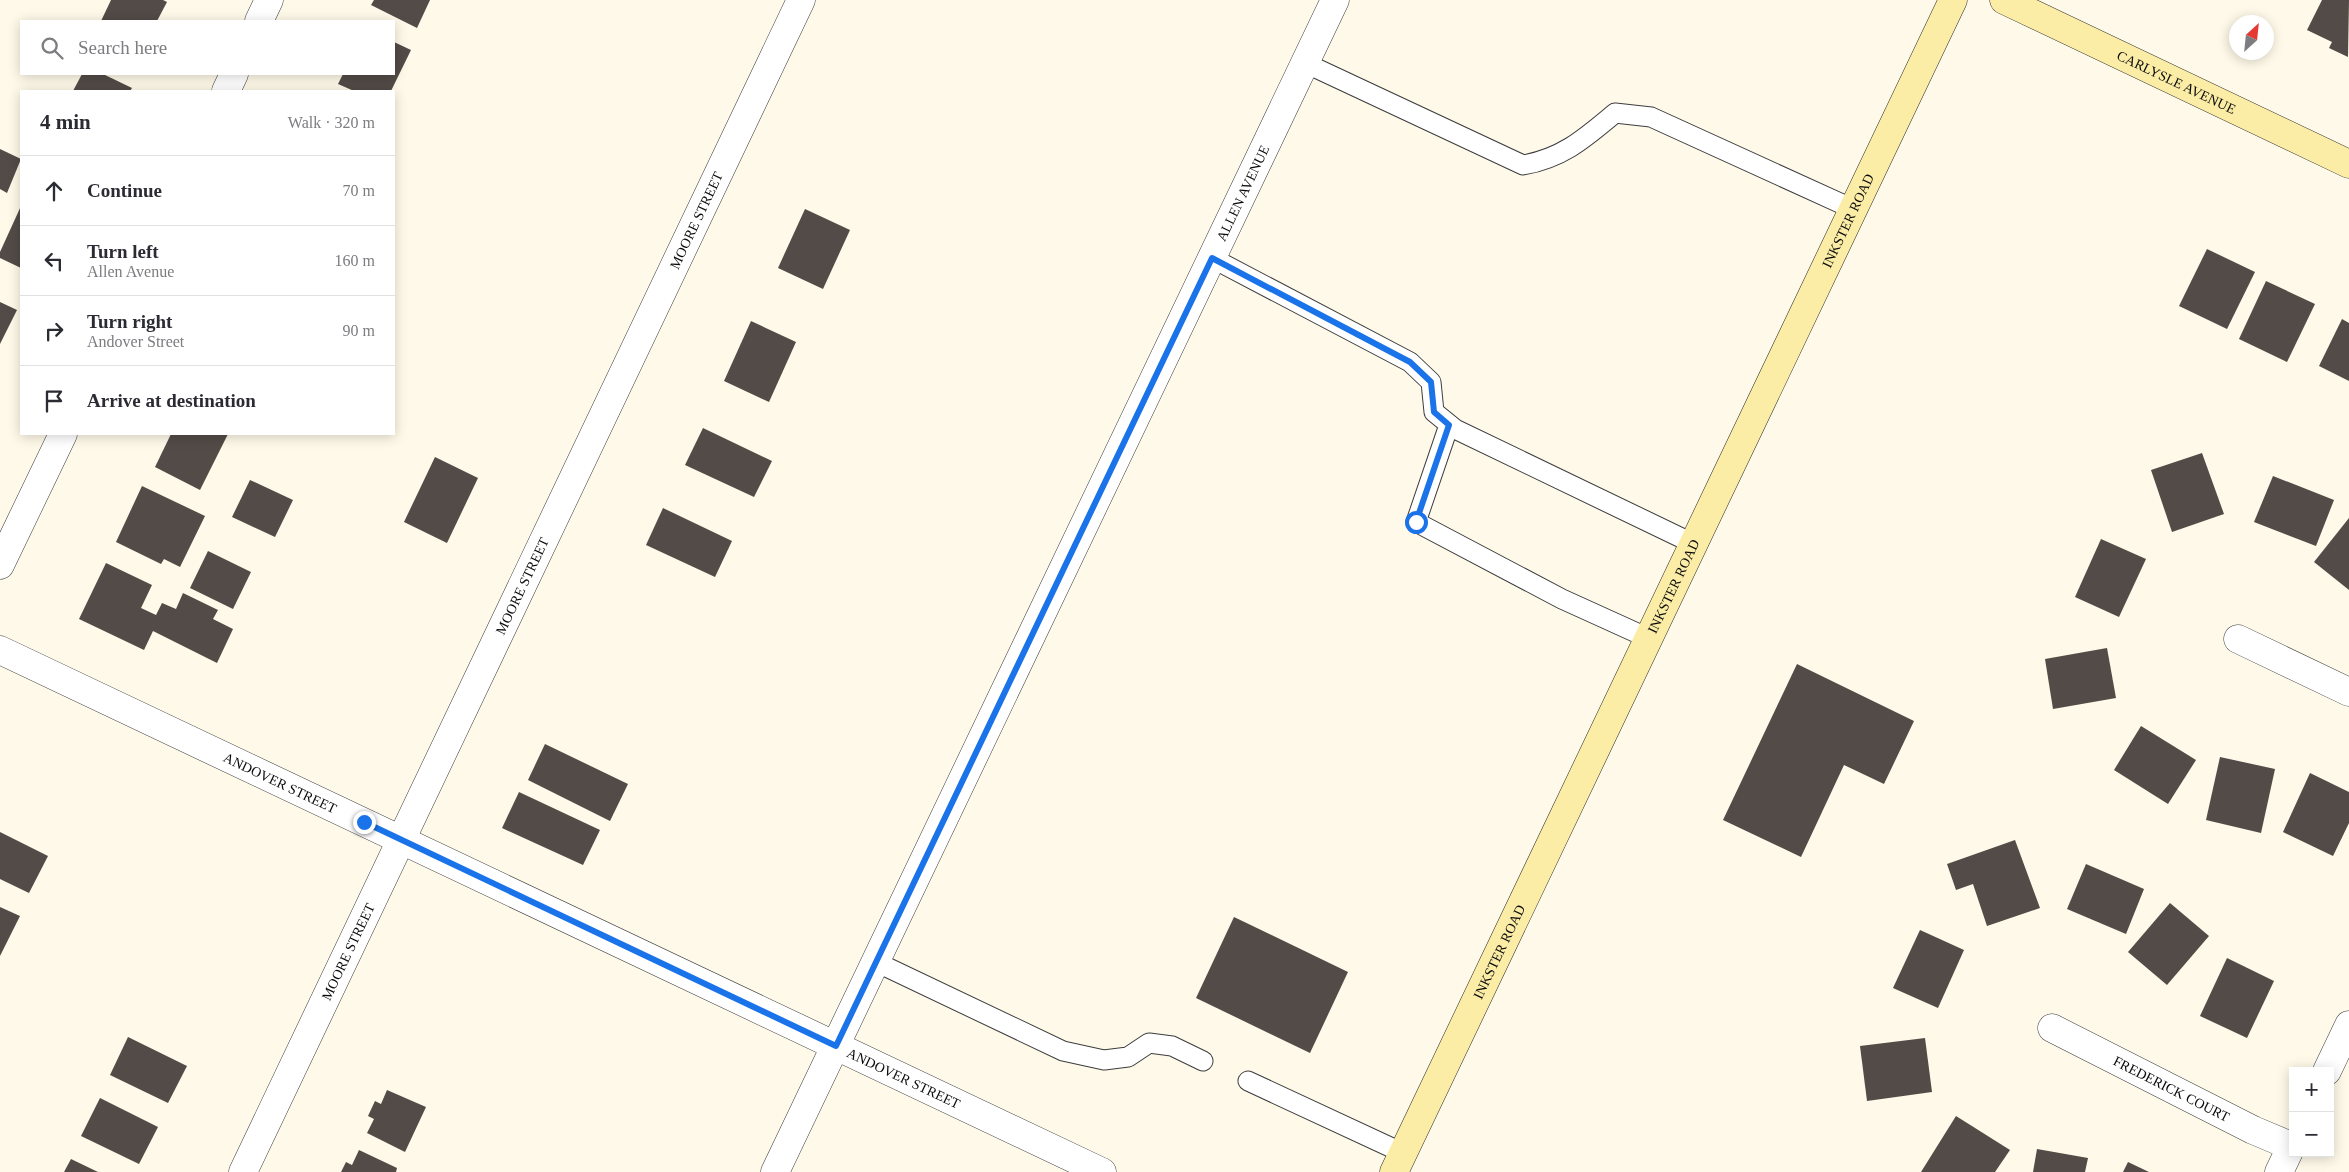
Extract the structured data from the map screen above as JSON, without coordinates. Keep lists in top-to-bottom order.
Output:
{
  "streets": {
    "main road": ["CARLYSLE AVENUE", "INKSTER ROAD"],
    "street": [
      "ALLEN AVENUE",
      "MOORE STREET",
      "ANDOVER STREET",
      "FREDERICK COURT"
    ]
  },
  "crossings": [
    ["ALLEN AVENUE", "ANDOVER STREET"],
    ["MOORE STREET", "ANDOVER STREET"]
  ],
  "north": "top right",
  "page": {
    "search": "Search here",
    "heading": ["4 min", "Walk · 320 m"],
    "list": [
      ["Continue", "70 m"],
      ["Turn left", "Allen Avenue", "160 m"],
      ["Turn right", "Andover Street", "90 m"],
      "Arrive at destination"
    ],
    "map_buttons": ["+", "−"]
  }
}
